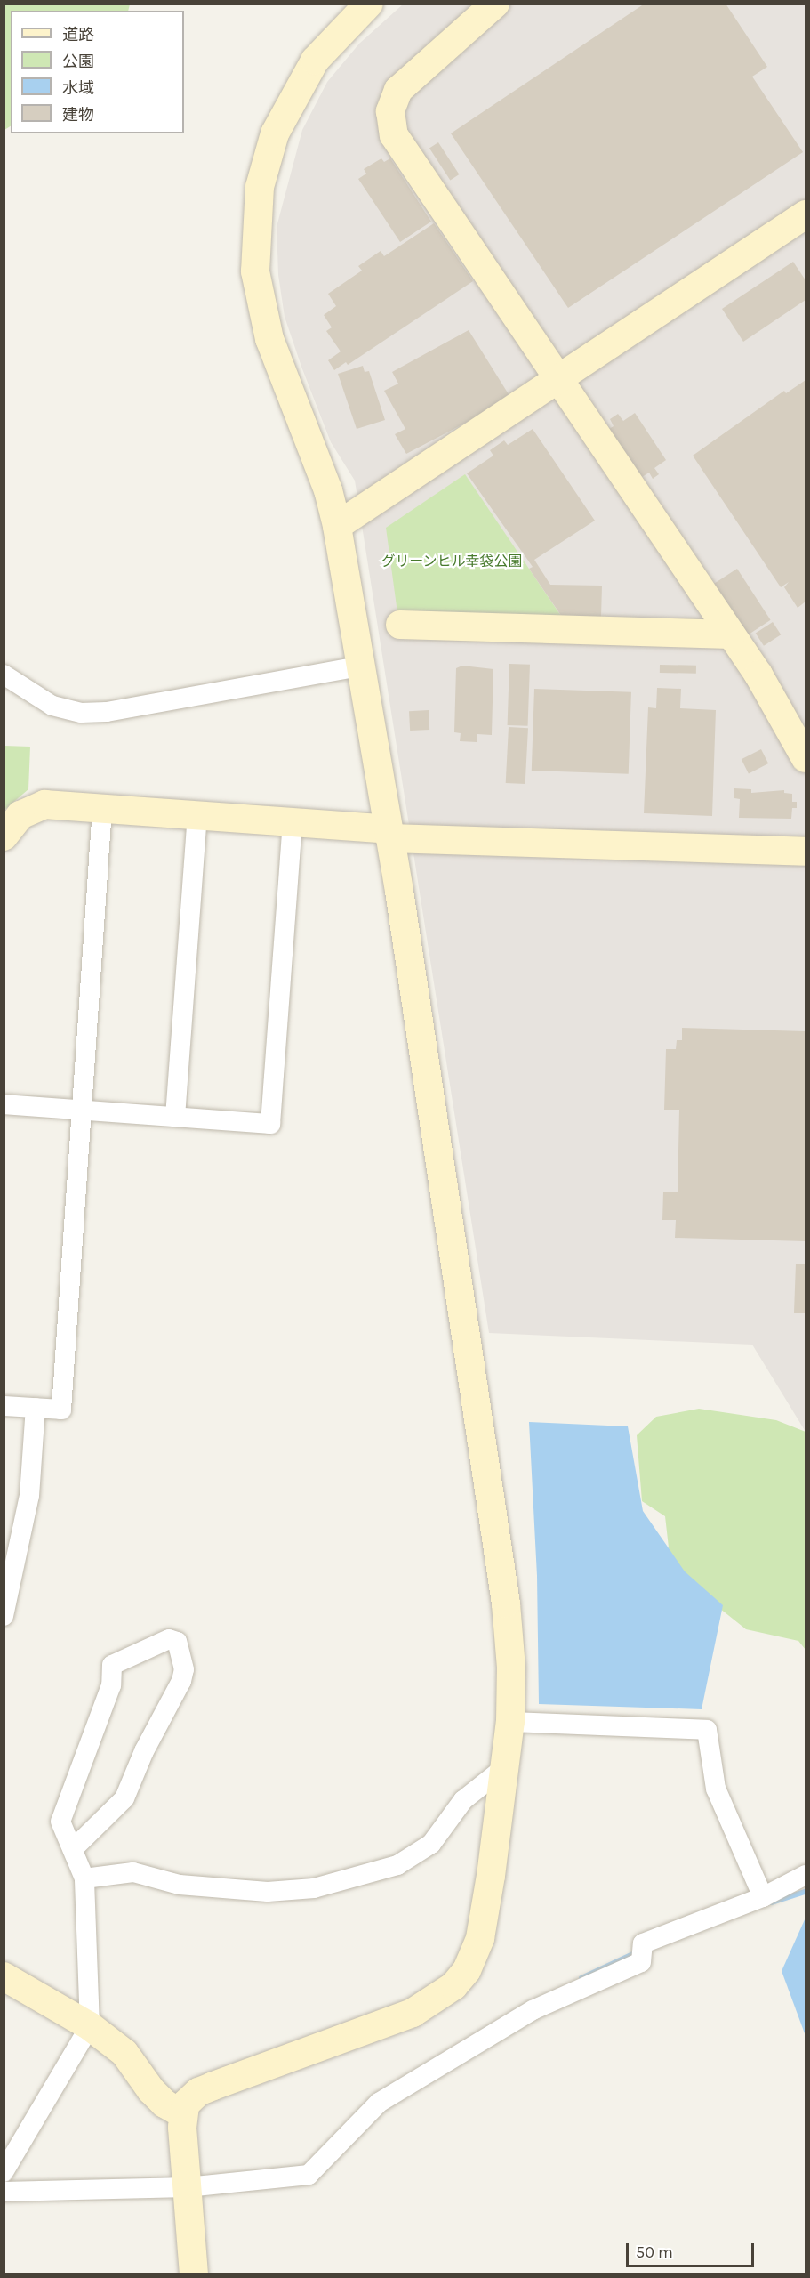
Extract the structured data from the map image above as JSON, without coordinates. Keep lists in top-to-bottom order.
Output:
{
  "parks": ["グリーンヒル幸袋公園"],
  "legend": [
    "道路",
    "公園",
    "水域",
    "建物"
  ],
  "scale_bar": "50 m"
}
